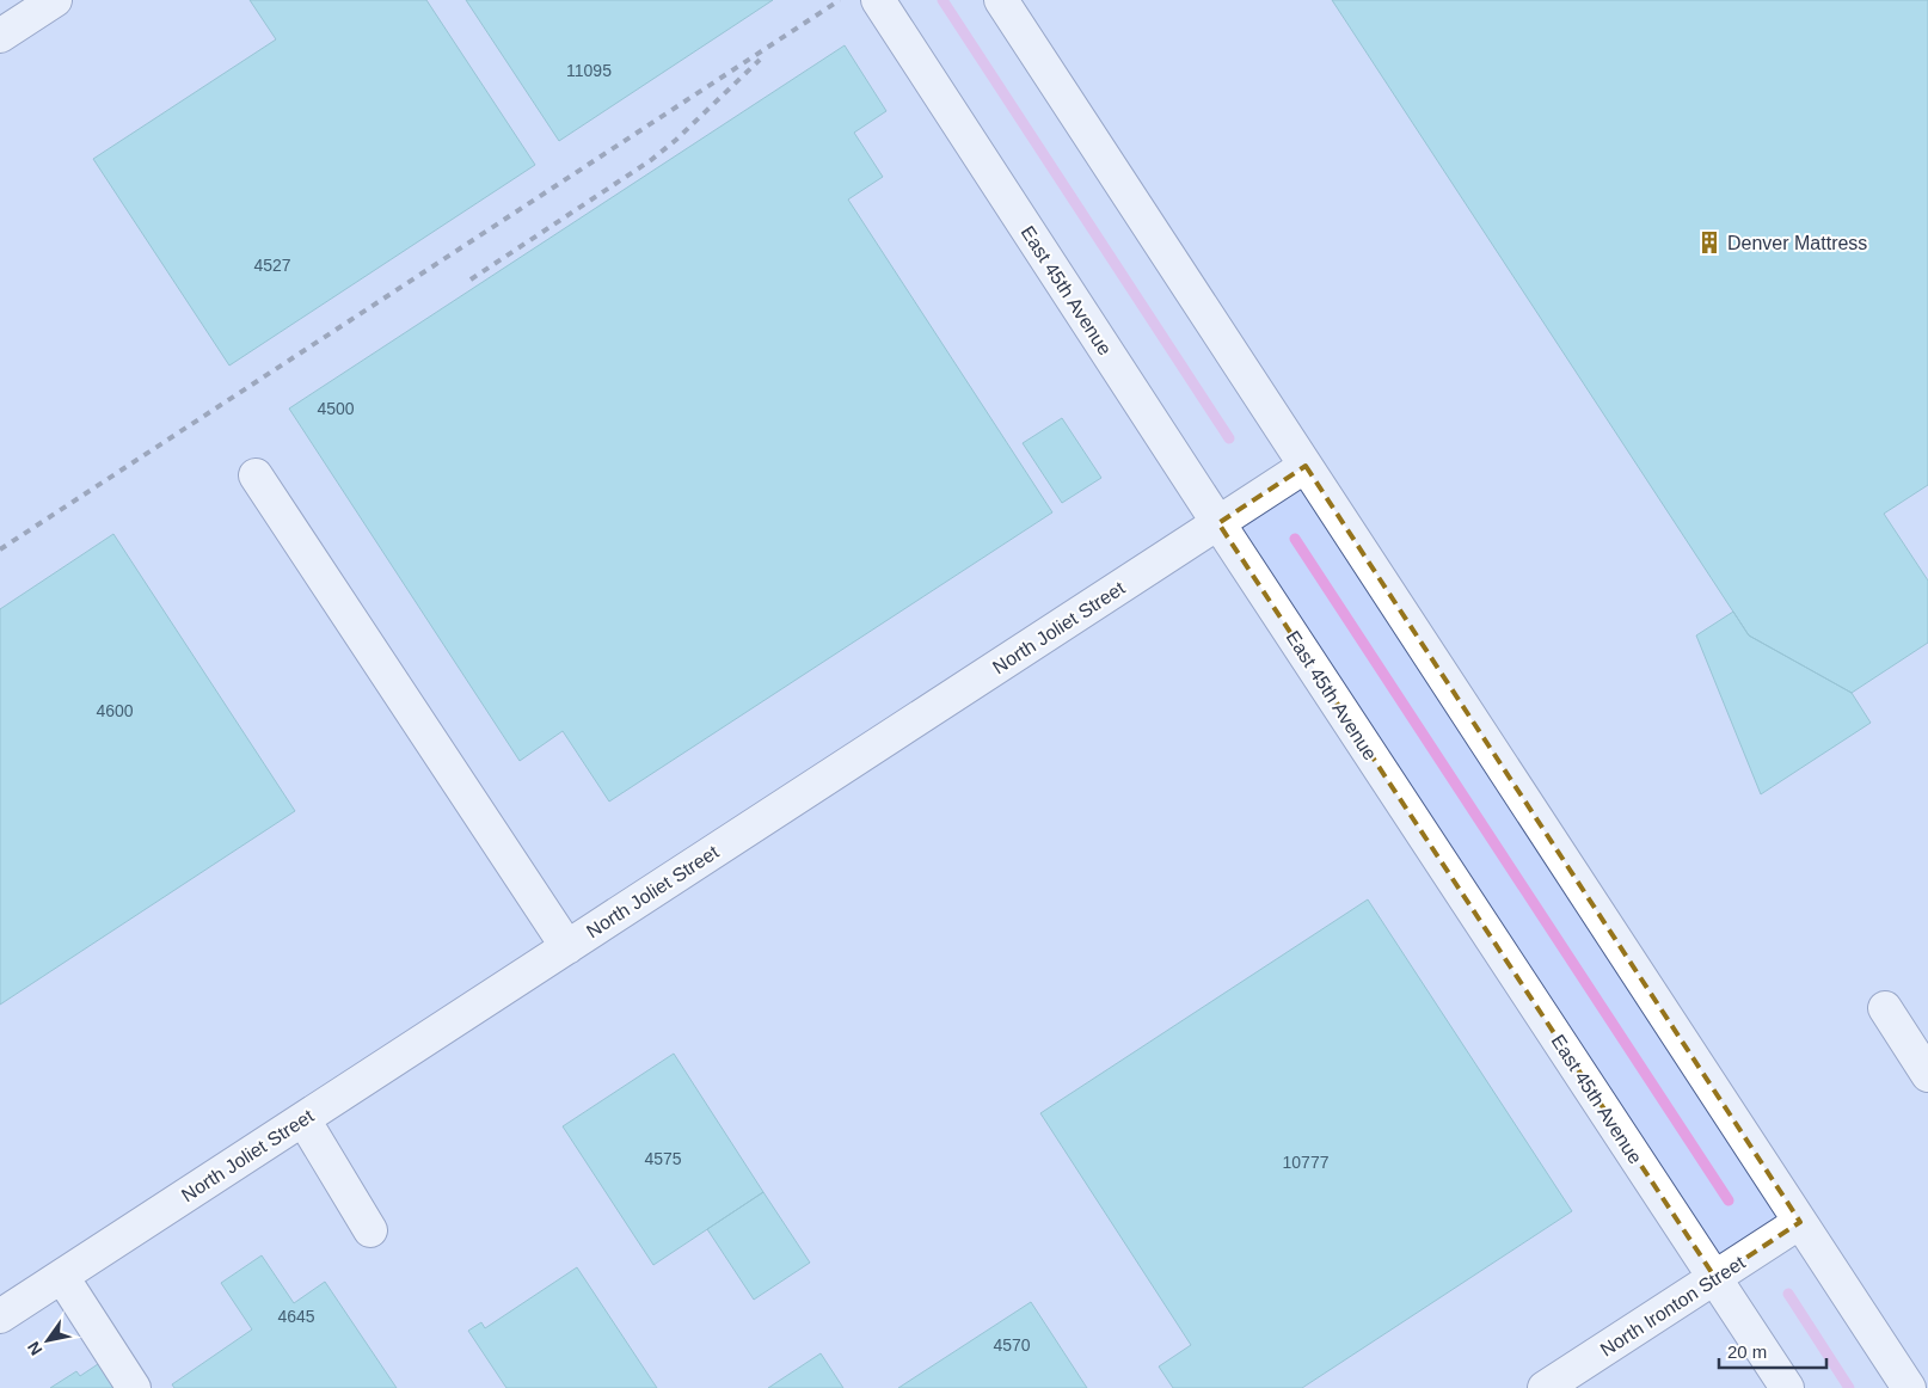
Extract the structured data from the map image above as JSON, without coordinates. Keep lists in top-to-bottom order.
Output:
{
  "streets": {
    "street": ["East 45th Avenue", "North Joliet Street", "North Ironton Street"]
  },
  "crossings": [
    ["East 45th Avenue", "North Joliet Street"],
    ["East 45th Avenue", "North Ironton Street"]
  ],
  "places": {
    "building": ["Denver Mattress"]
  },
  "house_numbers": [
    "11095",
    "4527",
    "4500",
    "4600",
    "4575",
    "10777",
    "4645",
    "4570"
  ],
  "scale_bar": "20 m",
  "north": "bottom left"
}
